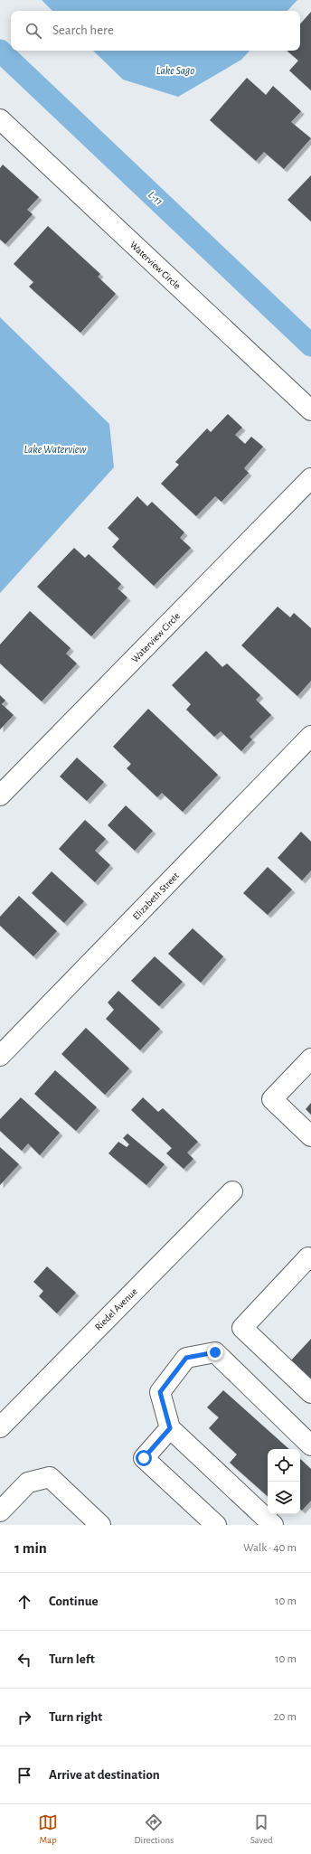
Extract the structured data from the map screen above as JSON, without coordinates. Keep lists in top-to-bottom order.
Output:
{
  "streets": {
    "street": ["Waterview Circle", "Elizabeth Street", "Riedel Avenue"]
  },
  "water": ["Lake Sago", "L-11", "Lake Waterview"],
  "page": {
    "search": "Search here",
    "heading": ["1 min", "Walk · 40 m"],
    "list": [
      ["Continue", "10 m"],
      ["Turn left", "10 m"],
      ["Turn right", "20 m"],
      "Arrive at destination"
    ],
    "nav": ["Map", "Directions", "Saved"]
  }
}
